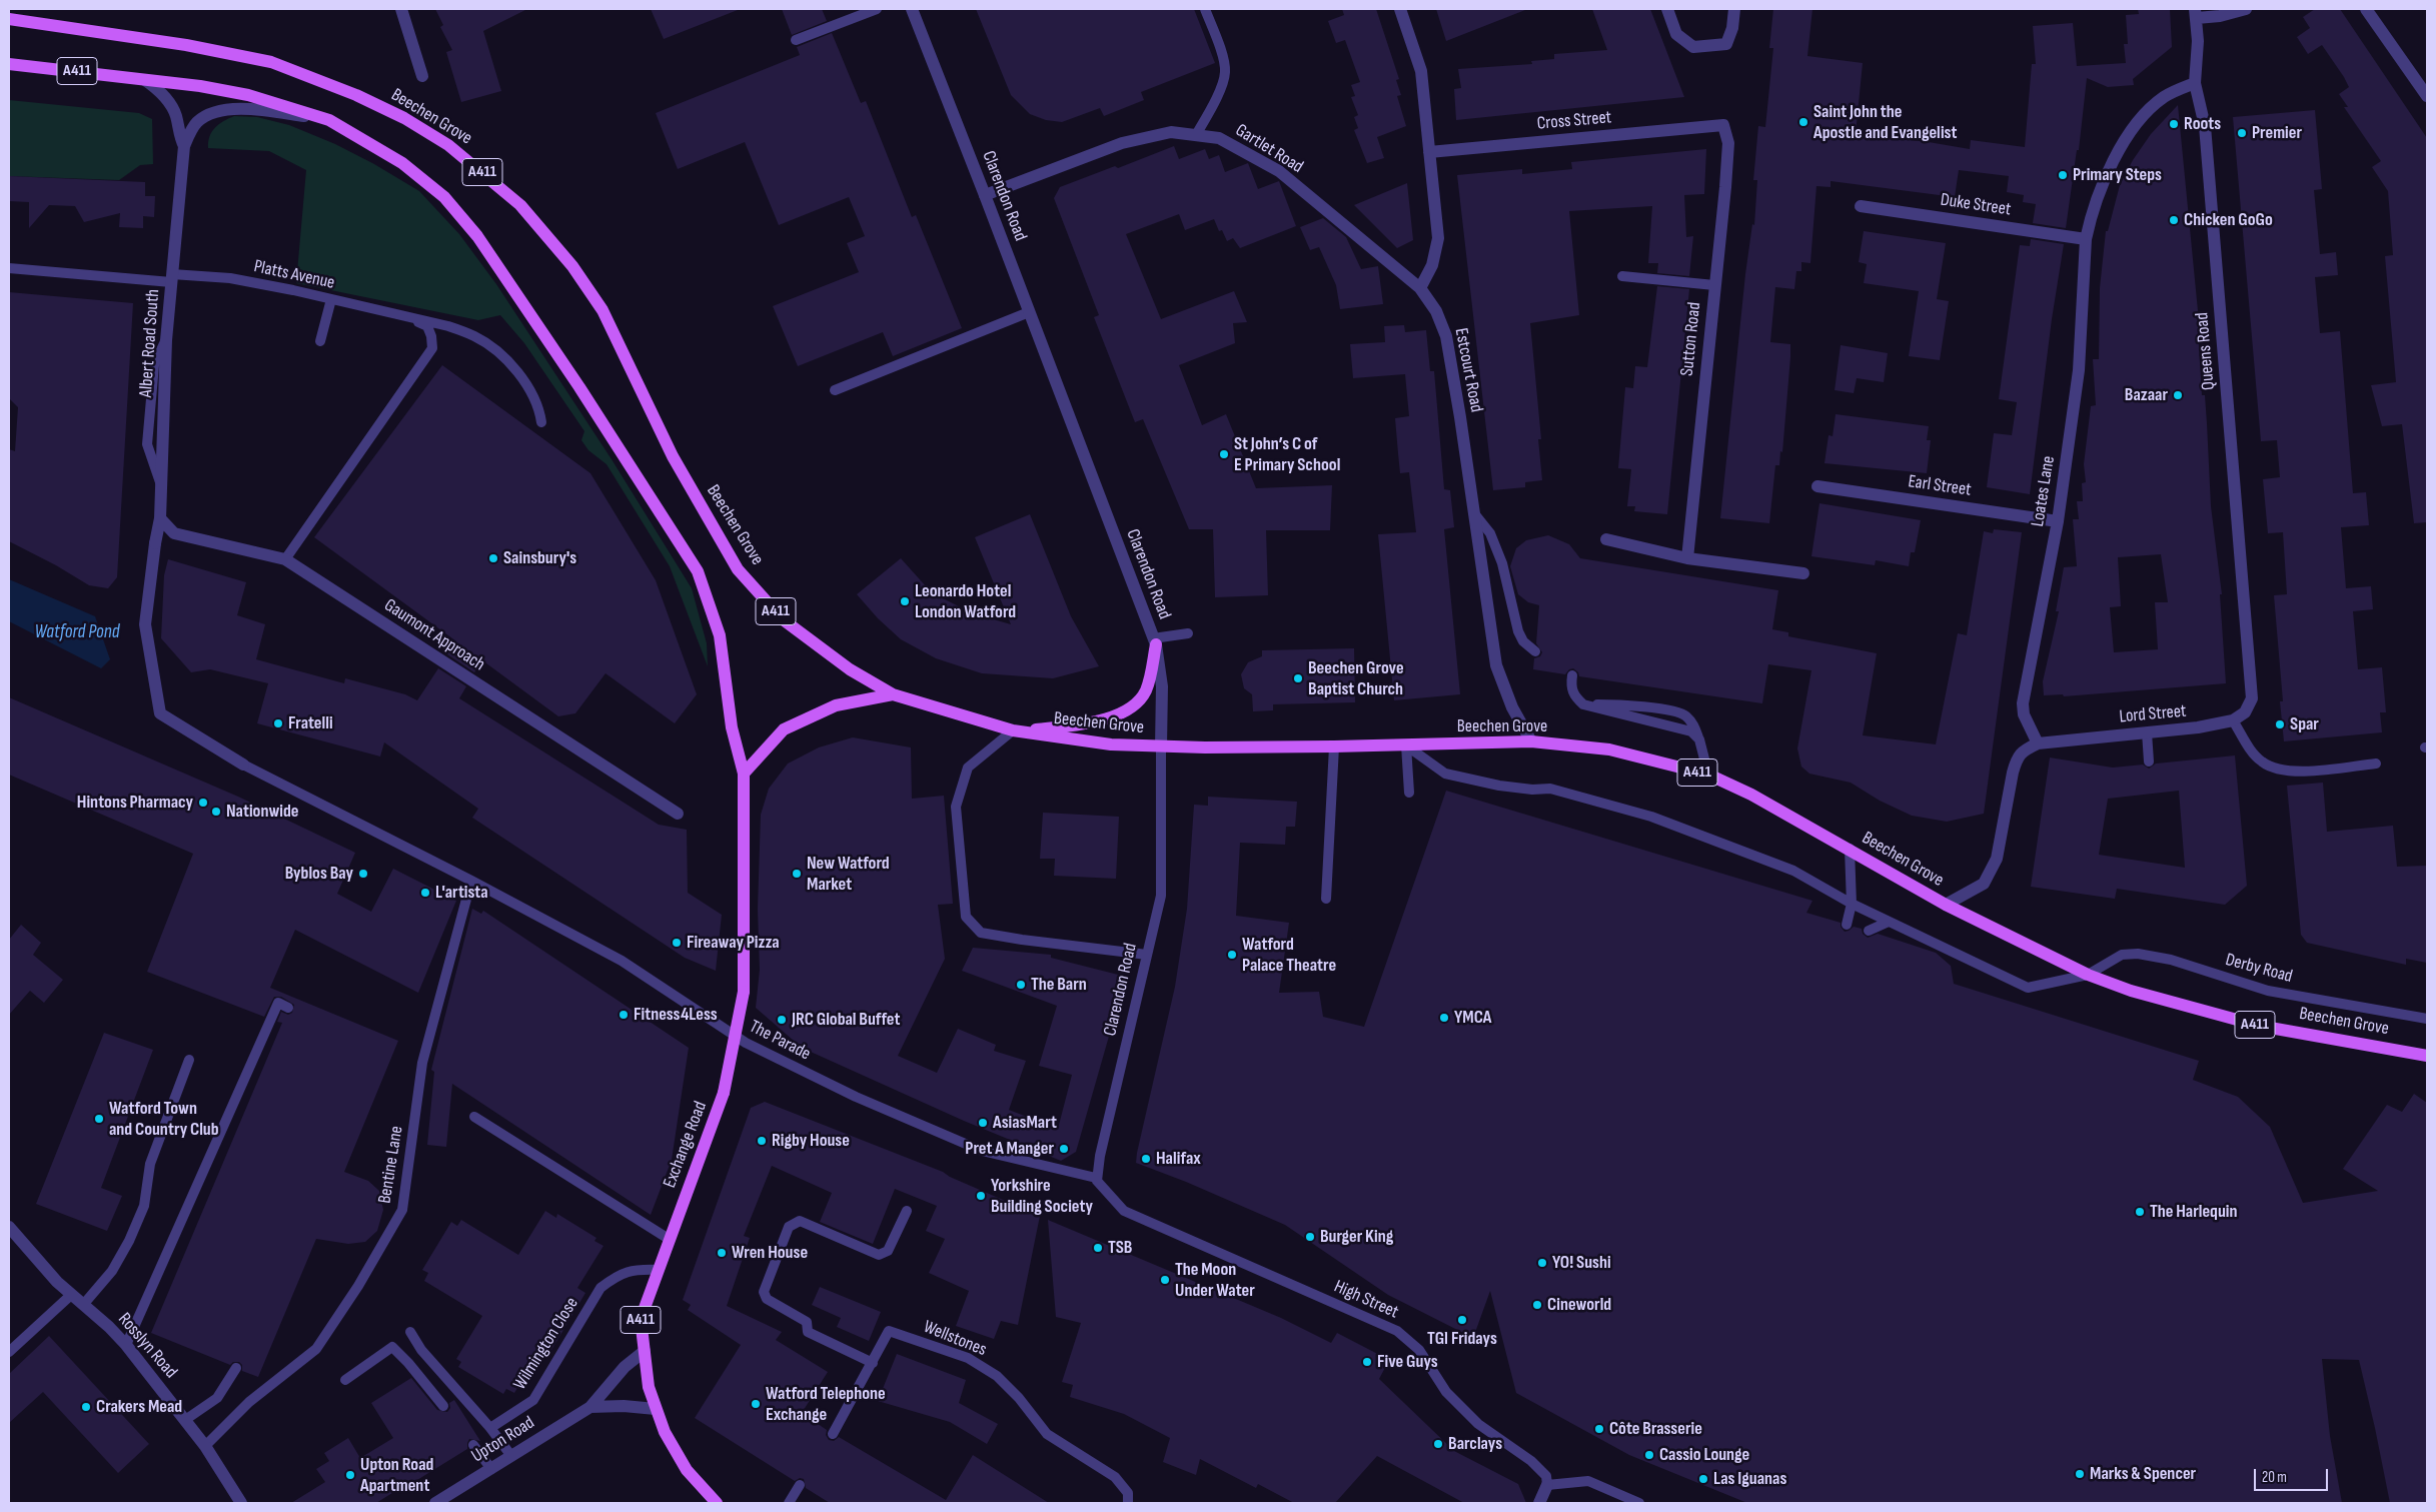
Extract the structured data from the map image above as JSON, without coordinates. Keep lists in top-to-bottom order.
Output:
{
  "streets": {
    "main road": ["A411", "Beechen Grove", "Exchange Road"],
    "street": [
      "Cross Street",
      "Gartlet Road",
      "Clarendon Road",
      "Duke Street",
      "Sutton Road",
      "Albert Road South",
      "Queens Road",
      "Estcourt Road",
      "Earl Street",
      "Loates Lane",
      "Gaumont Approach",
      "Lord Street",
      "Rosslyn Road",
      "Upton Road"
    ],
    "lane": [
      "Platts Avenue",
      "Derby Road",
      "The Parade",
      "Bentine Lane",
      "High Street",
      "Wellstones",
      "Wilmington Close"
    ]
  },
  "crossings": [
    ["A411", "Beechen Grove"],
    ["A411", "Albert Road South"],
    ["A411", "Exchange Road"],
    ["Beechen Grove", "Clarendon Road"],
    ["Beechen Grove", "Estcourt Road"],
    ["Beechen Grove", "Derby Road"],
    ["Cross Street", "Sutton Road"],
    ["Gartlet Road", "Clarendon Road"],
    ["Gartlet Road", "Estcourt Road"],
    ["Clarendon Road", "The Parade"],
    ["Clarendon Road", "High Street"],
    ["Duke Street", "Loates Lane"],
    ["Platts Avenue", "Albert Road South"],
    ["Albert Road South", "Gaumont Approach"],
    ["Albert Road South", "The Parade"],
    ["Queens Road", "Loates Lane"],
    ["Queens Road", "Lord Street"],
    ["Earl Street", "Loates Lane"],
    ["Loates Lane", "Lord Street"],
    ["The Parade", "Bentine Lane"],
    ["The Parade", "High Street"],
    ["Exchange Road", "Wilmington Close"],
    ["Exchange Road", "Upton Road"],
    ["Bentine Lane", "Rosslyn Road"]
  ],
  "water": ["Watford Pond"],
  "places": [
    "Saint John the Apostle and Evangelist",
    "Roots",
    "Premier",
    "Primary Steps",
    "Chicken GoGo",
    "Bazaar",
    "St John’s C of E Primary School",
    "Sainsbury's",
    "Leonardo Hotel London Watford",
    "Beechen Grove Baptist Church",
    "Fratelli",
    "Spar",
    "Hintons Pharmacy",
    "Nationwide",
    "Byblos Bay",
    "New Watford Market",
    "L'artista",
    "Fireaway Pizza",
    "Watford Palace Theatre",
    "The Barn",
    "Fitness4Less",
    "YMCA",
    "JRC Global Buffet",
    "Watford Town and Country Club",
    "AsiasMart",
    "Rigby House",
    "Pret A Manger",
    "Halifax",
    "Yorkshire Building Society",
    "The Harlequin",
    "Burger King",
    "TSB",
    "Wren House",
    "YO! Sushi",
    "The Moon Under Water",
    "Cineworld",
    "TGI Fridays",
    "Five Guys",
    "Watford Telephone Exchange",
    "Crakers Mead",
    "Côte Brasserie",
    "Barclays",
    "Cassio Lounge",
    "Marks & Spencer",
    "Upton Road Apartment",
    "Las Iguanas"
  ],
  "scale_bar": "20 m"
}
